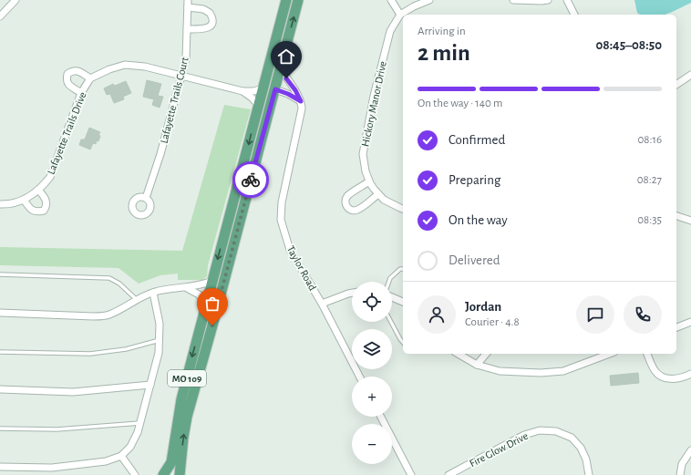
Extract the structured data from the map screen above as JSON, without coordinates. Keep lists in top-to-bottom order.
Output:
{
  "streets": {
    "main road": ["MO 109"],
    "street": [
      "Lafayette Trails Court",
      "Hickory Manor Drive",
      "Lafayette Trails Drive",
      "Taylor Road",
      "Fire Glow Drive"
    ]
  },
  "crossings": [
    ["Lafayette Trails Court", "Lafayette Trails Drive"],
    ["Lafayette Trails Drive", "MO 109"]
  ],
  "page": {
    "heading": ["2 min", "Arriving in", "08:45–08:50"],
    "panel": ["Jordan", "Courier · 4.8"],
    "bar": "On the way · 140 m",
    "list": [
      ["Confirmed", "08:16"],
      ["Preparing", "08:27"],
      ["On the way", "08:35"],
      "Delivered"
    ],
    "map_buttons": ["+", "−"]
  }
}
